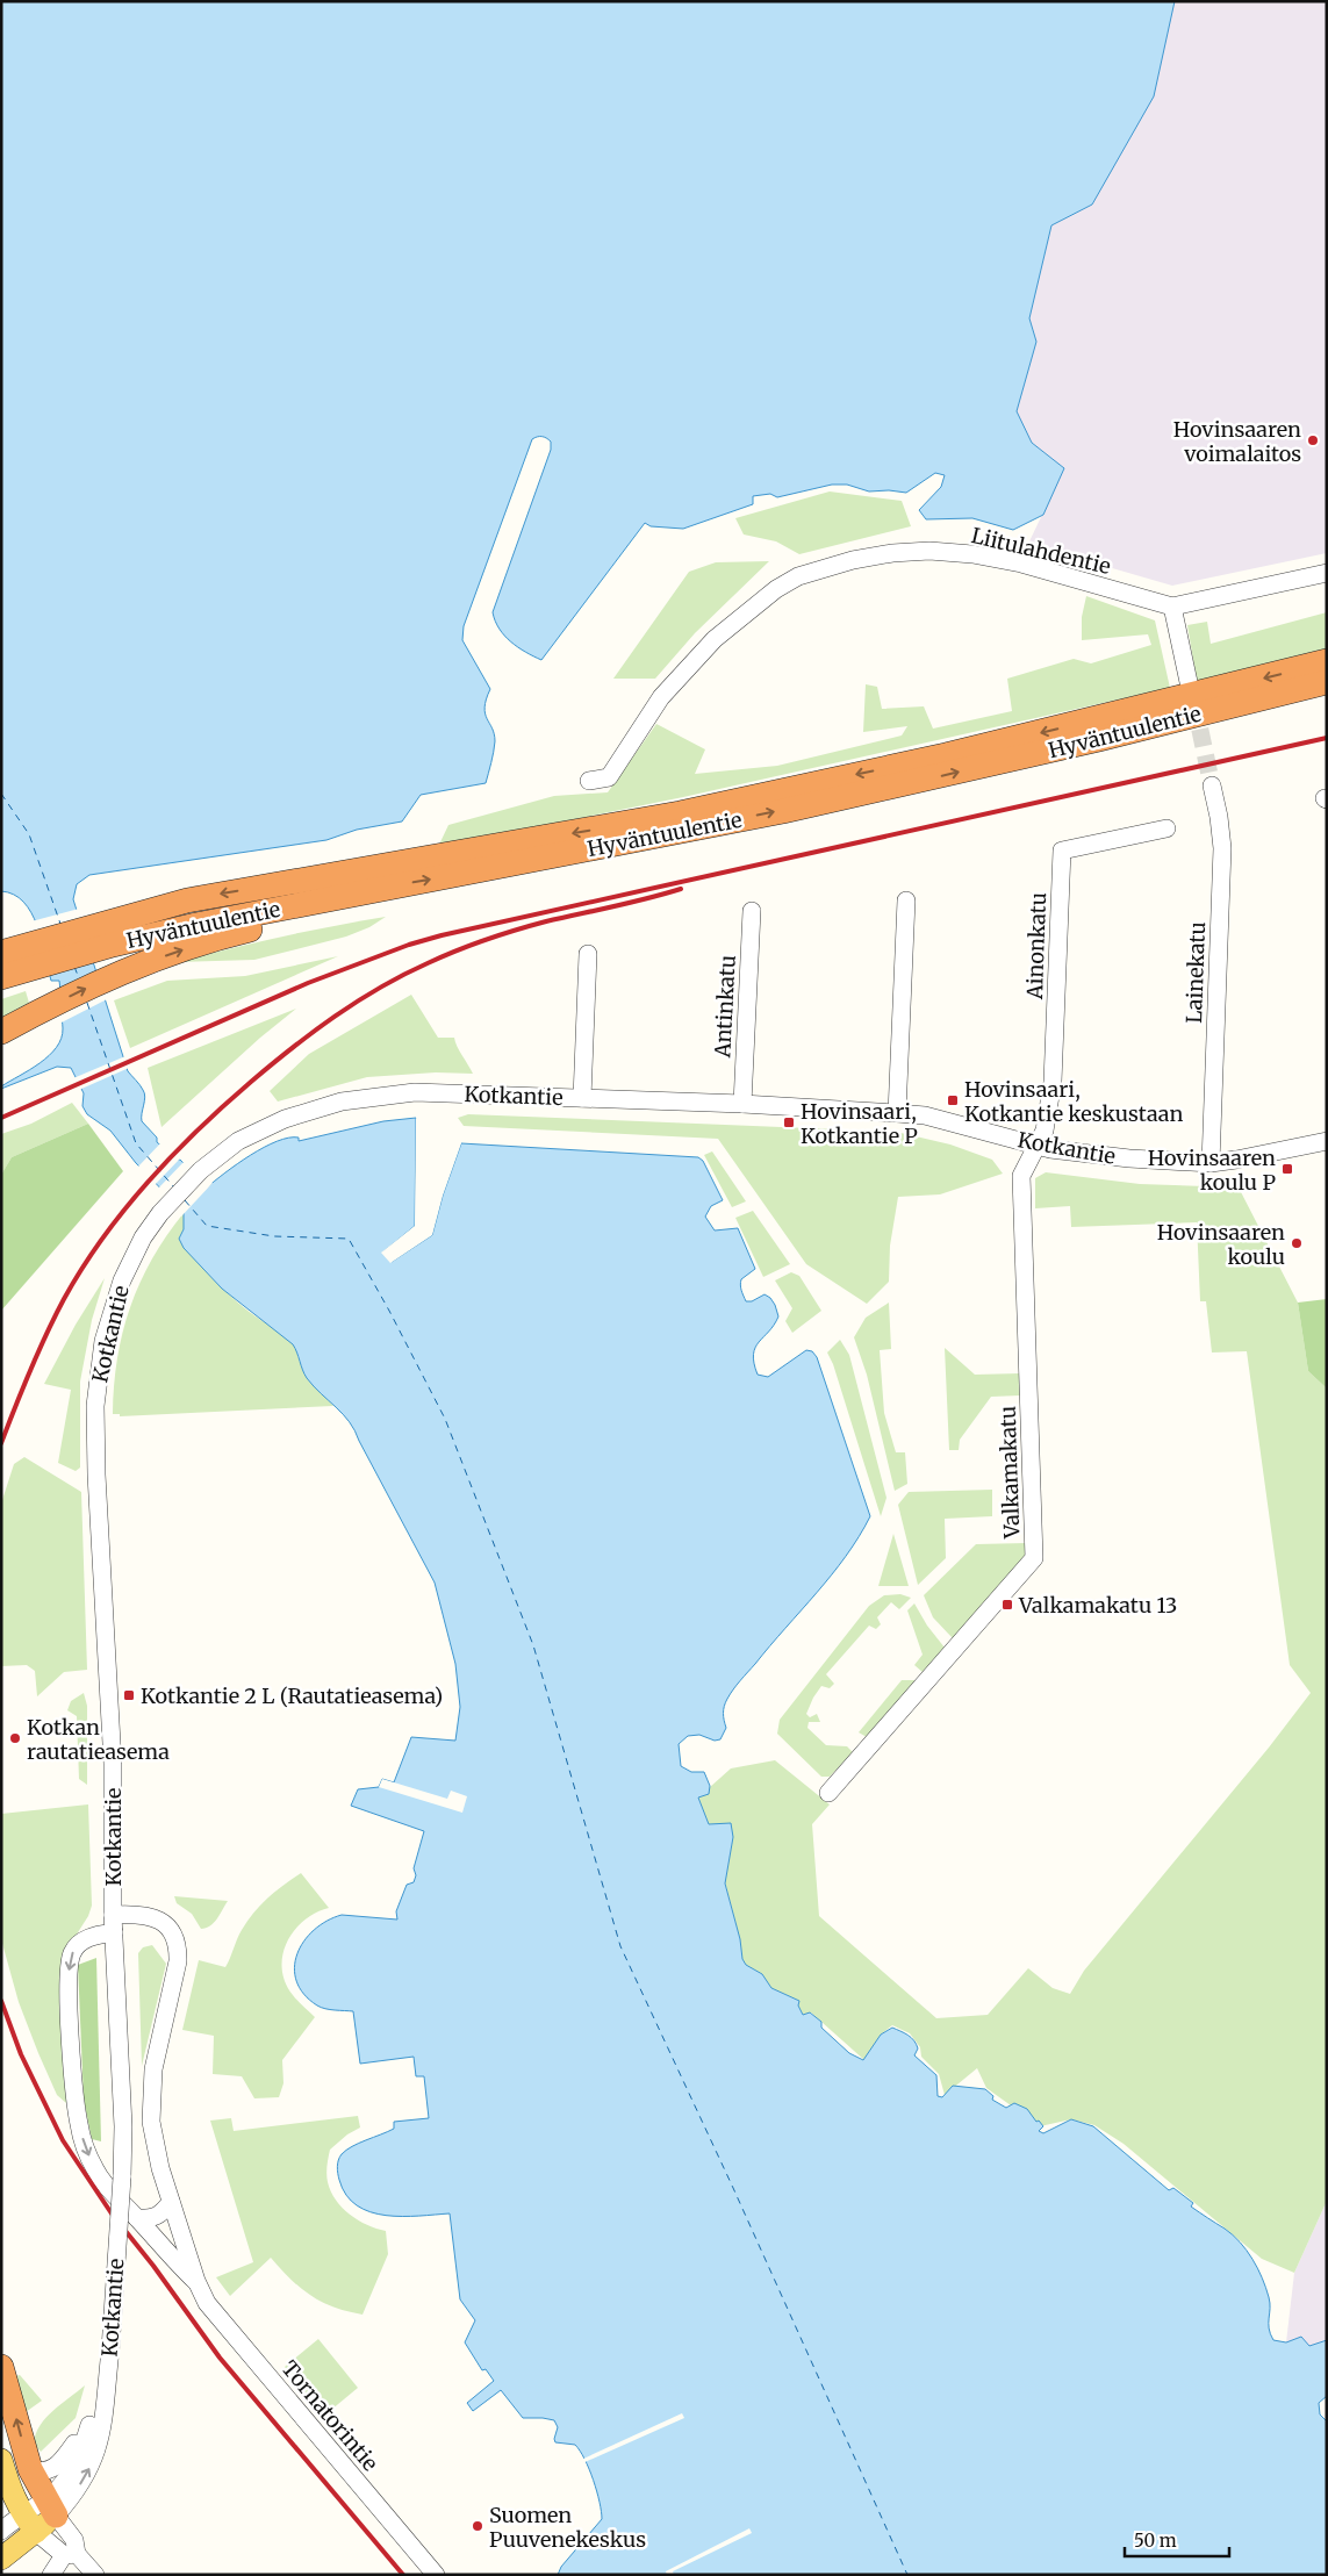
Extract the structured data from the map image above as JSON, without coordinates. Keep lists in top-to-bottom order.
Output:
{
  "streets": {
    "highway": ["Hyväntuulentie"],
    "main road": ["Kotkantie"],
    "street": [
      "Liitulahdentie",
      "Ainonkatu",
      "Lainekatu",
      "Antinkatu",
      "Valkamakatu",
      "Tornatorintie"
    ]
  },
  "crossings": [
    ["Ainonkatu", "Kotkantie"],
    ["Ainonkatu", "Valkamakatu"],
    ["Lainekatu", "Kotkantie"],
    ["Antinkatu", "Kotkantie"],
    ["Kotkantie", "Valkamakatu"],
    ["Kotkantie", "Tornatorintie"]
  ],
  "places": {
    "other": [
      "Hovinsaaren voimalaitos",
      "Hovinsaaren koulu",
      "Kotkan rautatieasema",
      "Suomen Puuvenekeskus"
    ],
    "transit": [
      "Hovinsaari, Kotkantie keskustaan",
      "Hovinsaari, Kotkantie P",
      "Hovinsaaren koulu P",
      "Valkamakatu 13",
      "Kotkantie 2 L (Rautatieasema)"
    ]
  },
  "scale_bar": "50 m"
}
